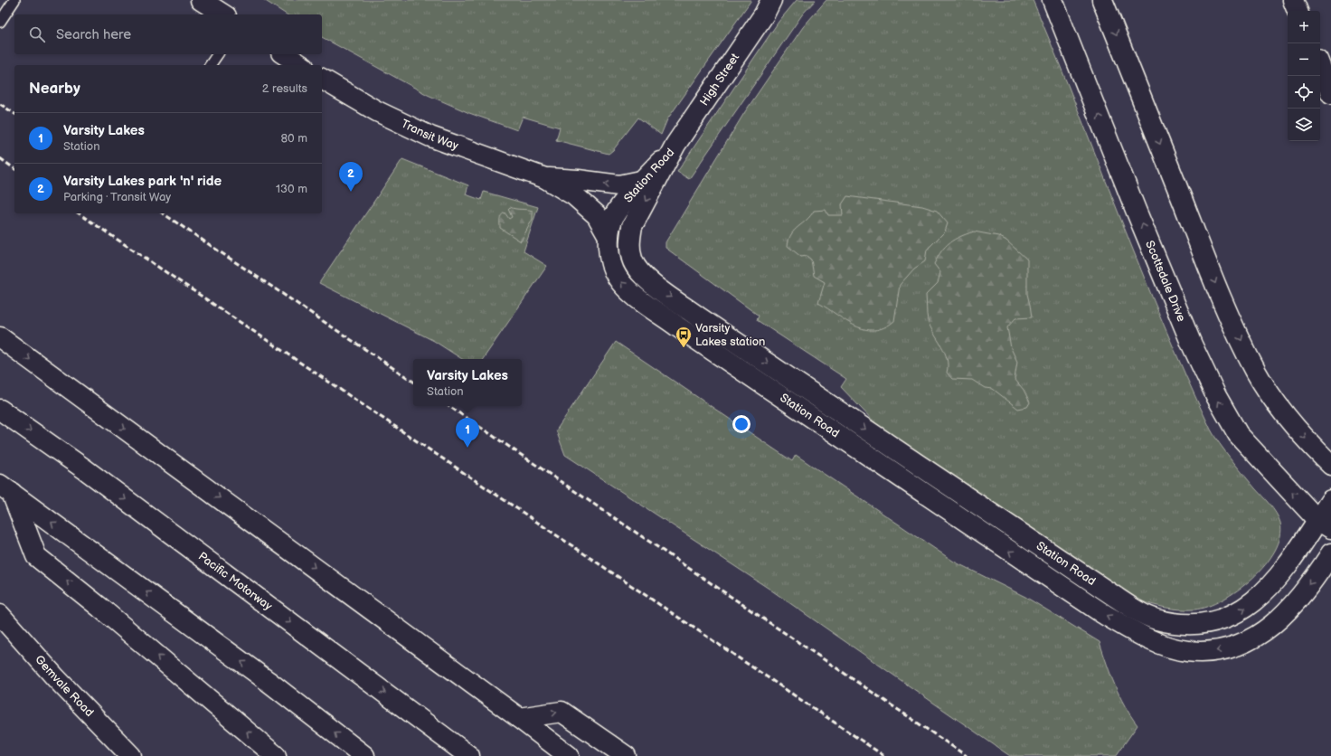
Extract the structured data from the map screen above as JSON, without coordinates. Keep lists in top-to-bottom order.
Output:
{
  "streets": {
    "main road": [
      "High Street",
      "Transit Way",
      "Station Road",
      "Scottsdale Drive",
      "Pacific Motorway",
      "Gemvale Road"
    ]
  },
  "crossings": [
    ["High Street", "Station Road"],
    ["Transit Way", "Station Road"],
    ["Station Road", "Scottsdale Drive"]
  ],
  "places": {
    "bus stop": ["Varsity Lakes station"]
  },
  "page": {
    "map_buttons": ["+", "−"],
    "search": "Search here",
    "heading": ["Nearby", "2 results"],
    "list": [
      {
        "mark": "1",
        "name": "Varsity Lakes",
        "note": "Station",
        "value": "80 m"
      },
      {
        "mark": "2",
        "name": "Varsity Lakes park 'n' ride",
        "note": "Parking · Transit Way",
        "value": "130 m"
      }
    ],
    "pins": ["2", "1"],
    "popup": ["Varsity Lakes", "Station"]
  }
}
